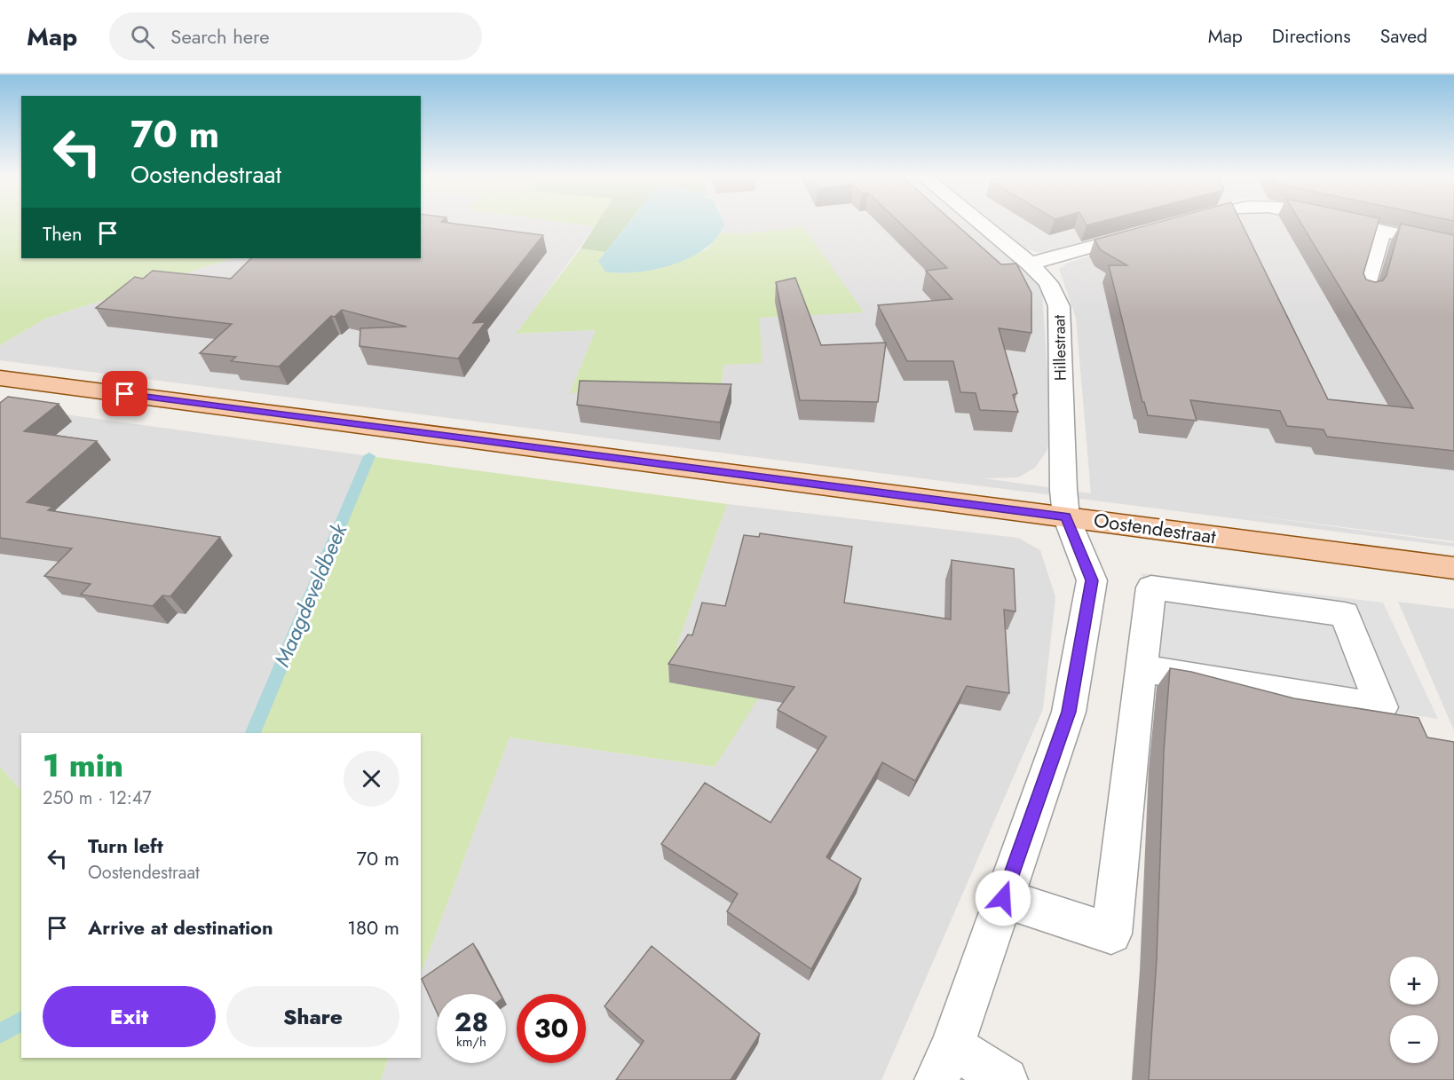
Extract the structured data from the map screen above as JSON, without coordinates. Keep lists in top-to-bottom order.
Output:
{
  "streets": {
    "main road": ["Oostendestraat"],
    "street": ["Hillestraat"]
  },
  "crossings": [
    ["Hillestraat", "Oostendestraat"]
  ],
  "water": ["Maagdeveldbeek"],
  "page": {
    "header": "Map",
    "search": "Search here",
    "nav": ["Map", "Directions", "Saved"],
    "turn": ["70 m", "Oostendestraat"],
    "then": "Then",
    "heading": ["1 min", "250 m · 12:47"],
    "list": [
      {
        "name": "Turn left",
        "note": "Oostendestraat",
        "value": "70 m"
      },
      {
        "name": "Arrive at destination",
        "value": "180 m"
      }
    ],
    "map_buttons": ["+", "−"],
    "buttons": ["Exit", "Share"],
    "speed": "28 km/h",
    "limit": "30"
  }
}
